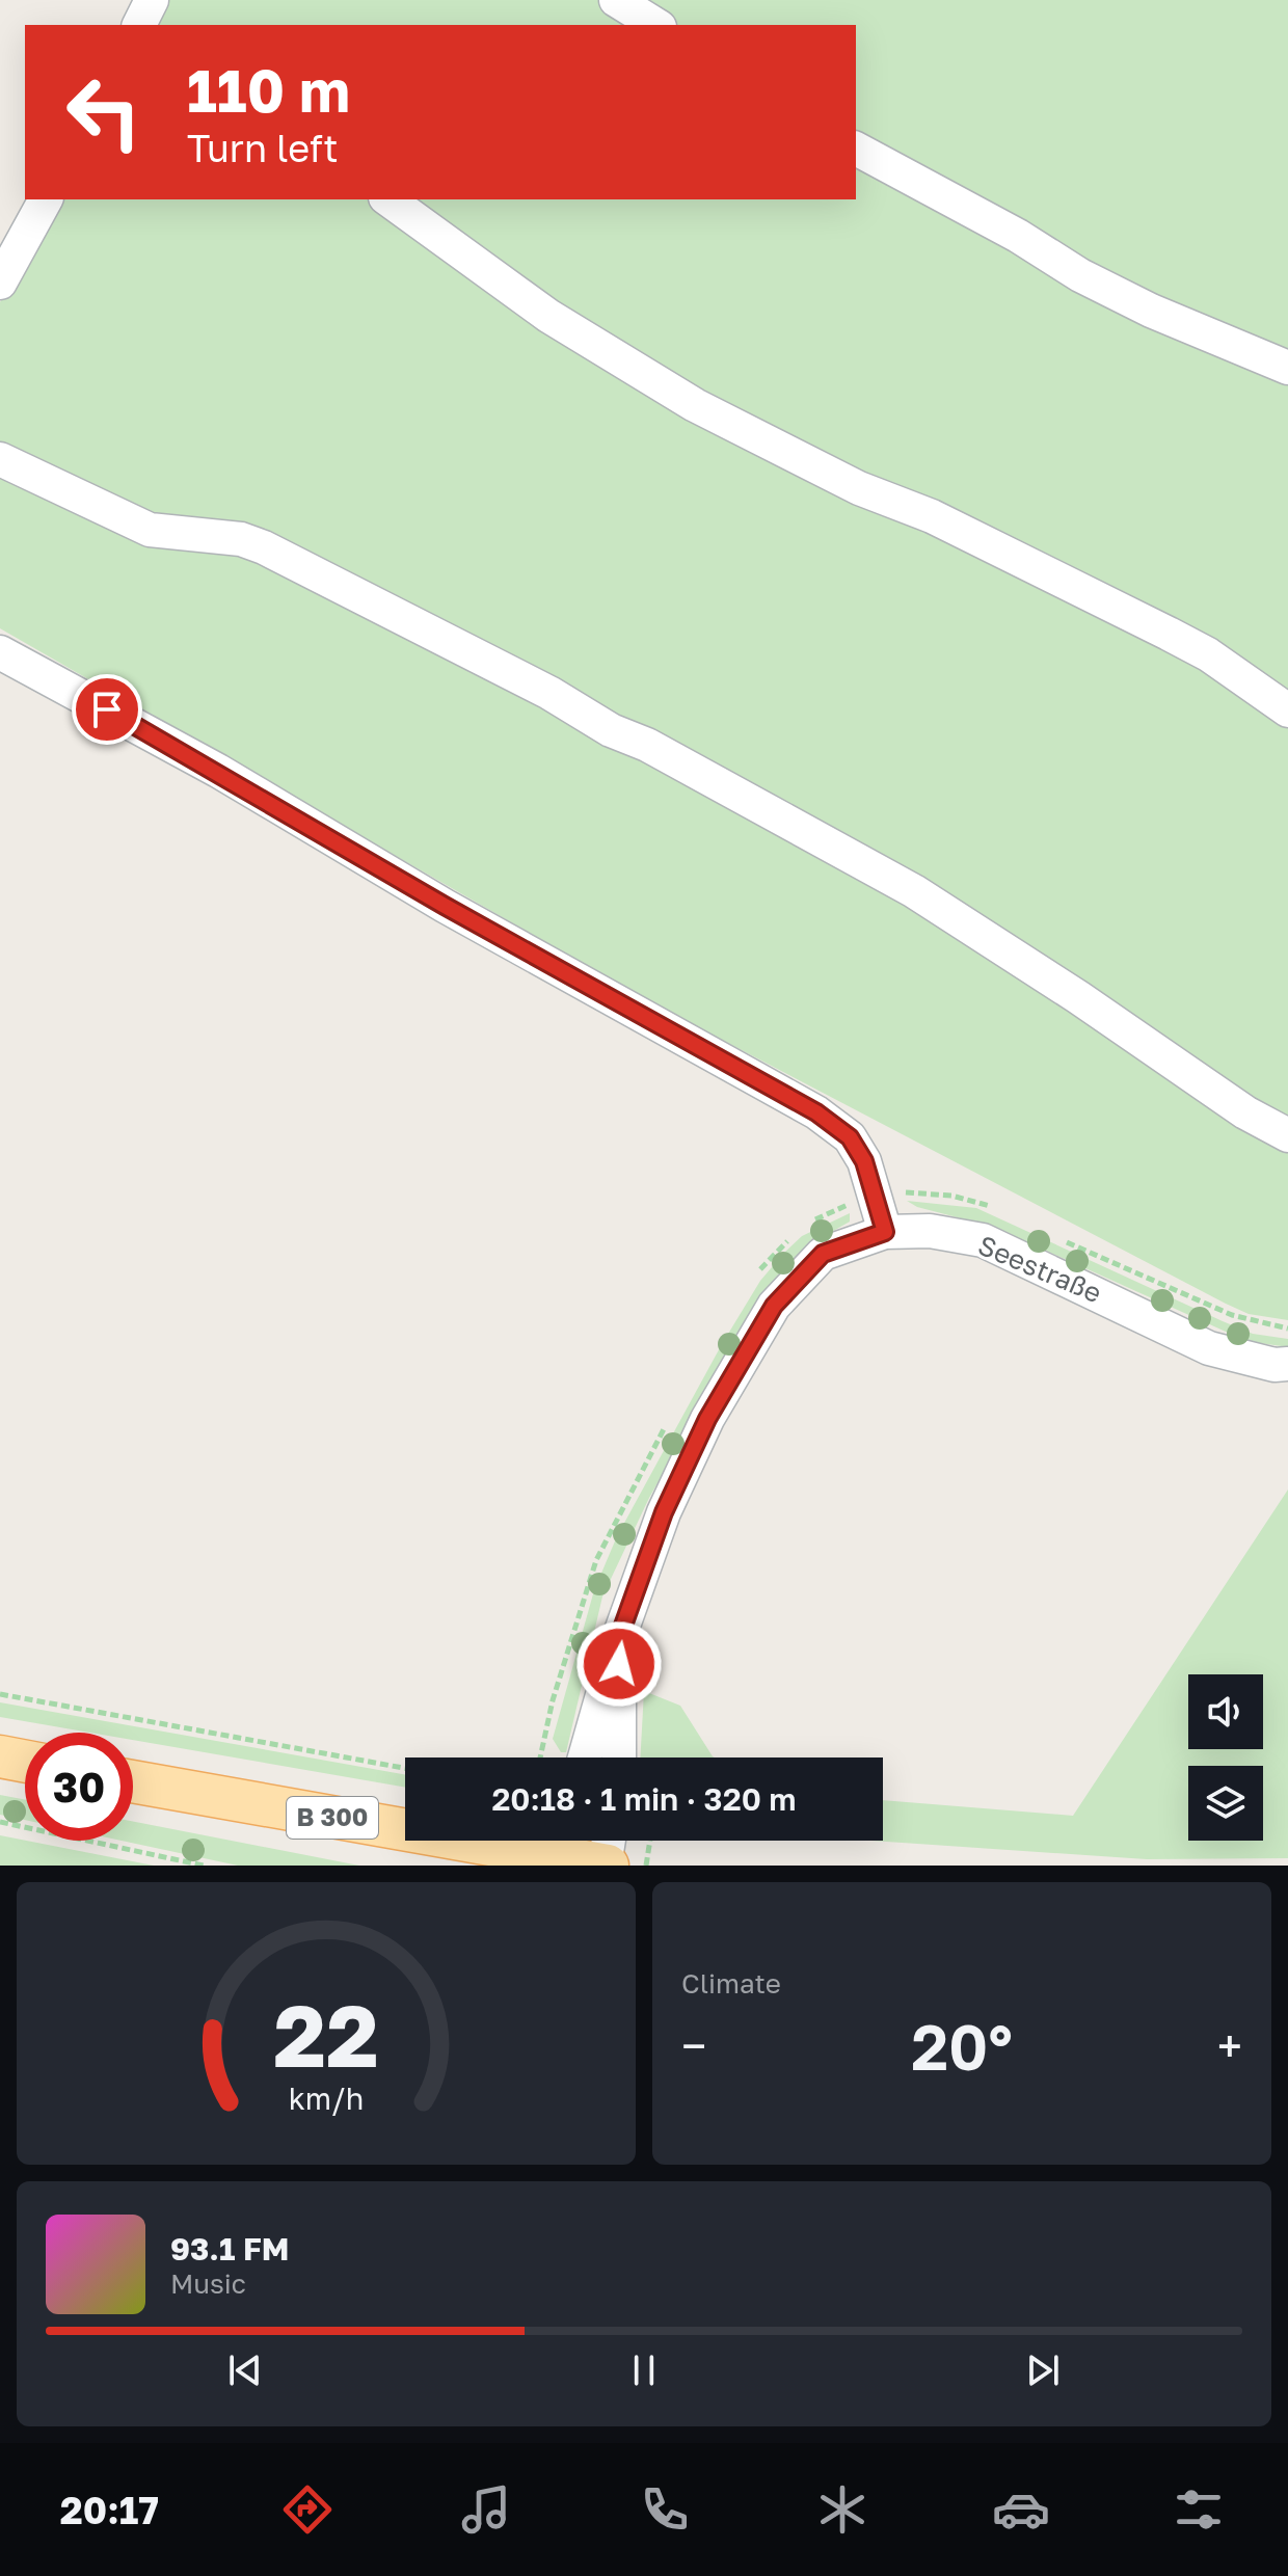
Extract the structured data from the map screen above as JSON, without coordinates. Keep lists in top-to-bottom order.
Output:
{
  "streets": {
    "main road": ["B 300"],
    "street": ["Seestraße"]
  },
  "page": {
    "turn": ["110 m", "Turn left"],
    "limit": "30",
    "trip": "20:18 · 1 min · 320 m",
    "tile": "Climate",
    "heat": ["−", "20°", "+"],
    "song": ["93.1 FM", "Music"],
    "tabs": "20:17",
    "gauge": ["22", "km/h"]
  }
}
